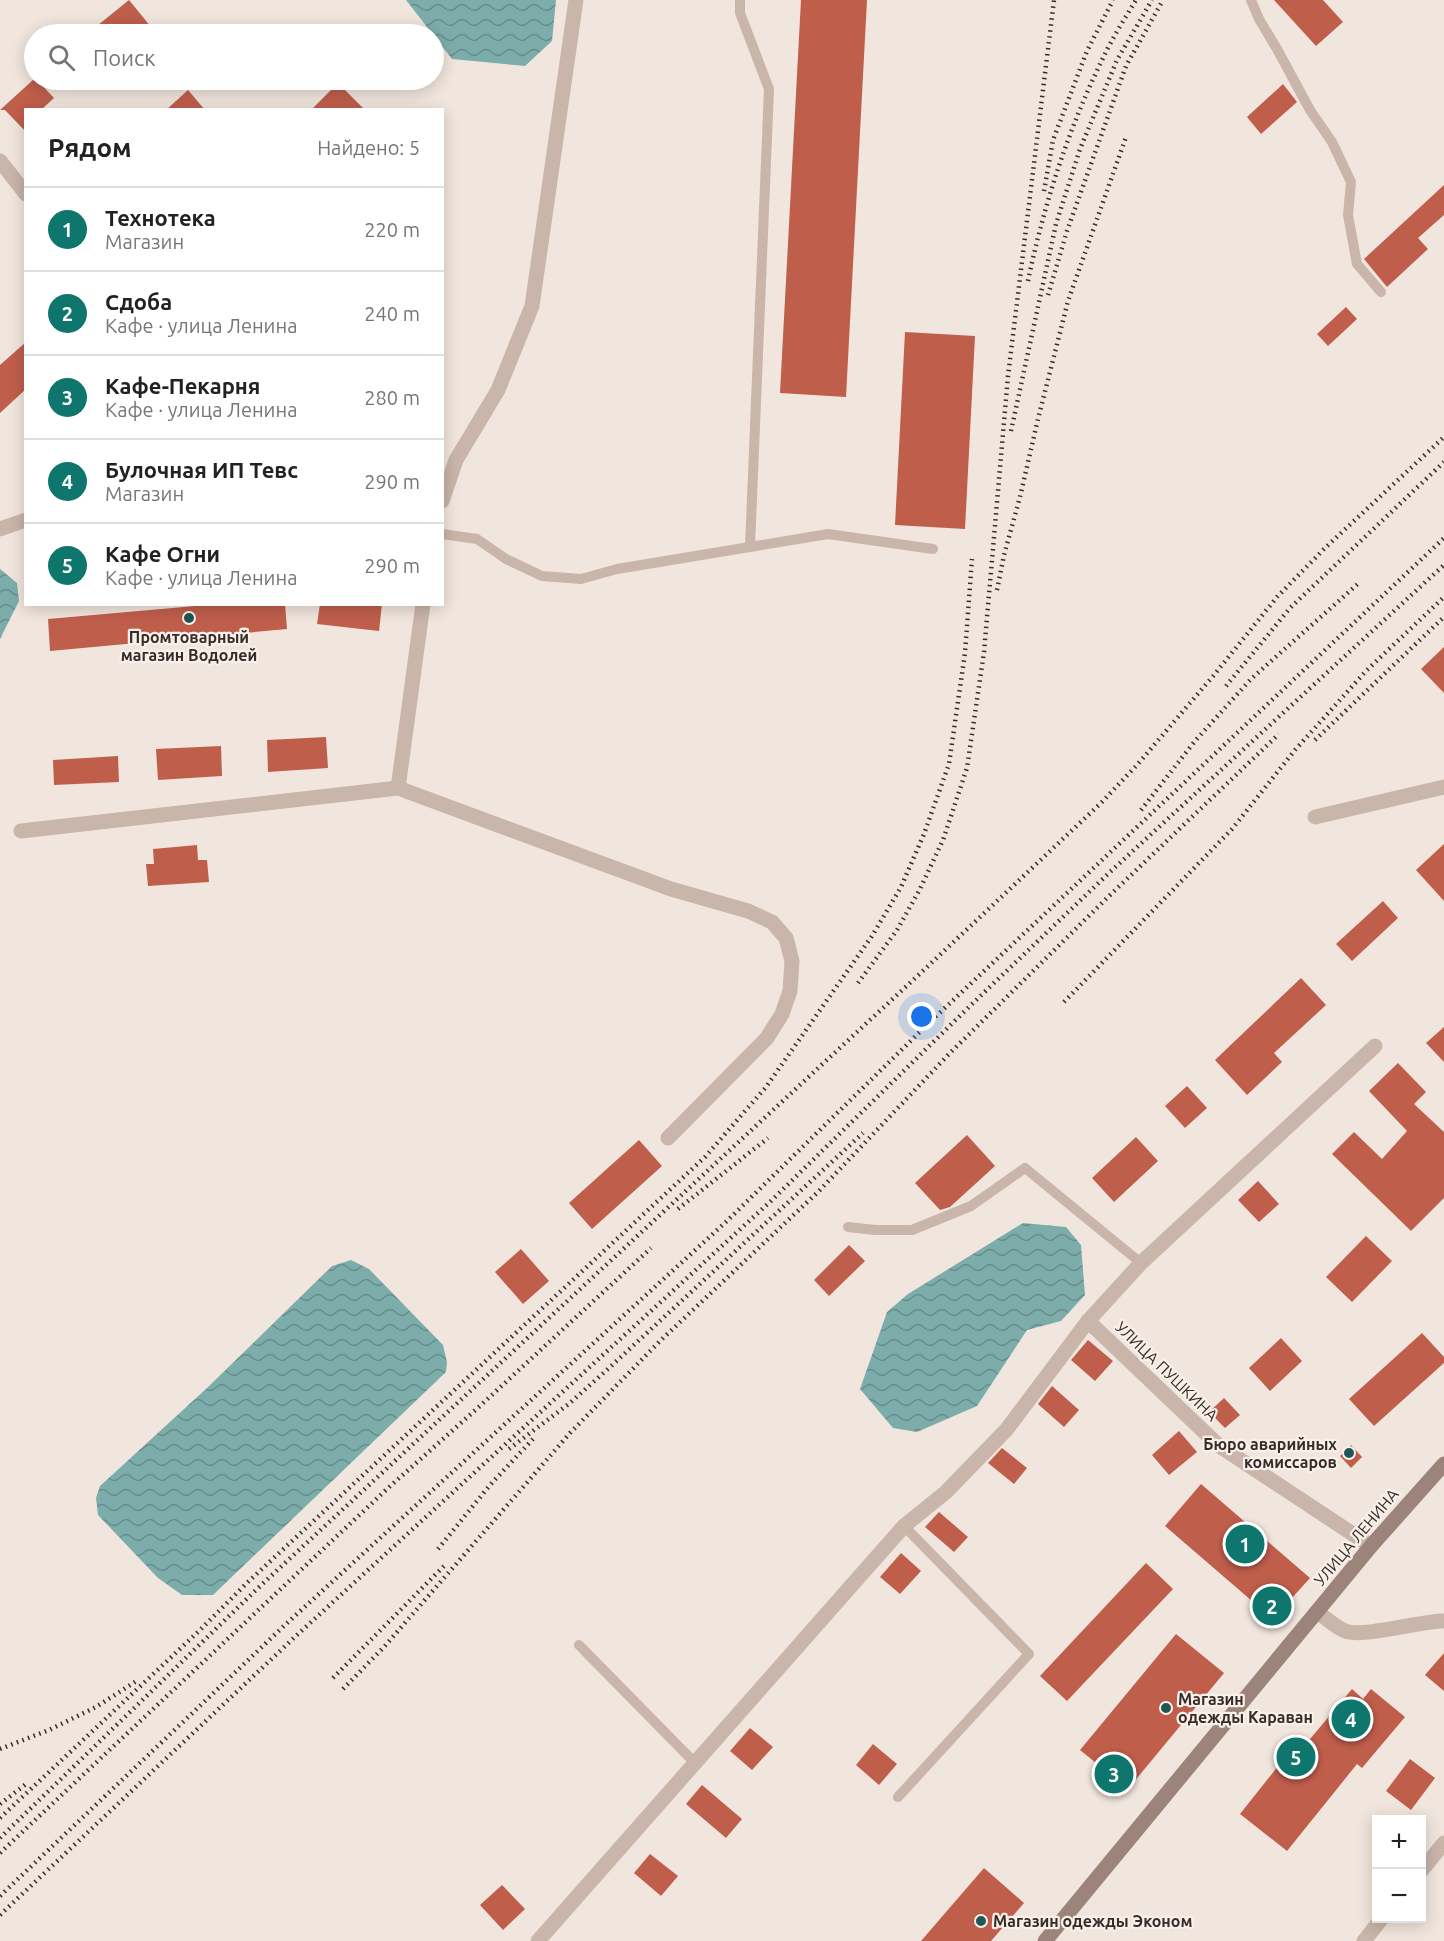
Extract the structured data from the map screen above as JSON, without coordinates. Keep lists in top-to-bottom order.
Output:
{
  "streets": {
    "street": ["УЛИЦА ПУШКИНА", "УЛИЦА ЛЕНИНА"]
  },
  "crossings": [
    ["УЛИЦА ПУШКИНА", "УЛИЦА ЛЕНИНА"]
  ],
  "places": [
    "Промтоварный магазин Водолей",
    "Бюро аварийных комиссаров",
    "Магазин одежды Караван",
    "Магазин одежды Эконом"
  ],
  "page": {
    "search": "Поиск",
    "heading": ["Рядом", "Найдено: 5"],
    "list": [
      {
        "mark": "1",
        "name": "Технотека",
        "note": "Магазин",
        "value": "220 m"
      },
      {
        "mark": "2",
        "name": "Сдоба",
        "note": "Кафе · улица Ленина",
        "value": "240 m"
      },
      {
        "mark": "3",
        "name": "Кафе-Пекарня",
        "note": "Кафе · улица Ленина",
        "value": "280 m"
      },
      {
        "mark": "4",
        "name": "Булочная ИП Тевс",
        "note": "Магазин",
        "value": "290 m"
      },
      {
        "mark": "5",
        "name": "Кафе Огни",
        "note": "Кафе · улица Ленина",
        "value": "290 m"
      }
    ],
    "pins": [
      "1",
      "2",
      "4",
      "5",
      "3"
    ],
    "map_buttons": ["+", "−"]
  }
}
